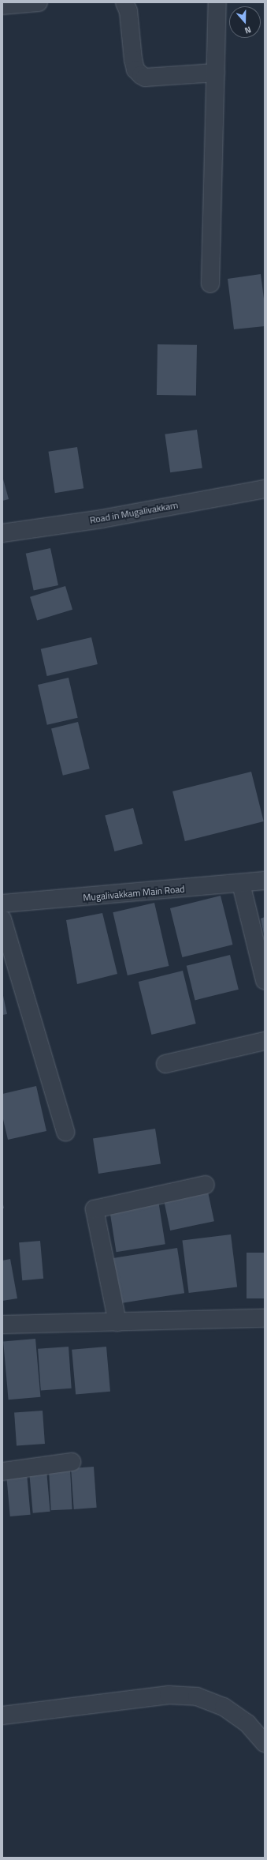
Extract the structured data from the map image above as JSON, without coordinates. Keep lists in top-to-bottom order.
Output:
{
  "streets": {
    "street": ["Road in Mugalivakkam", "Mugalivakkam Main Road"]
  },
  "north": "bottom"
}
